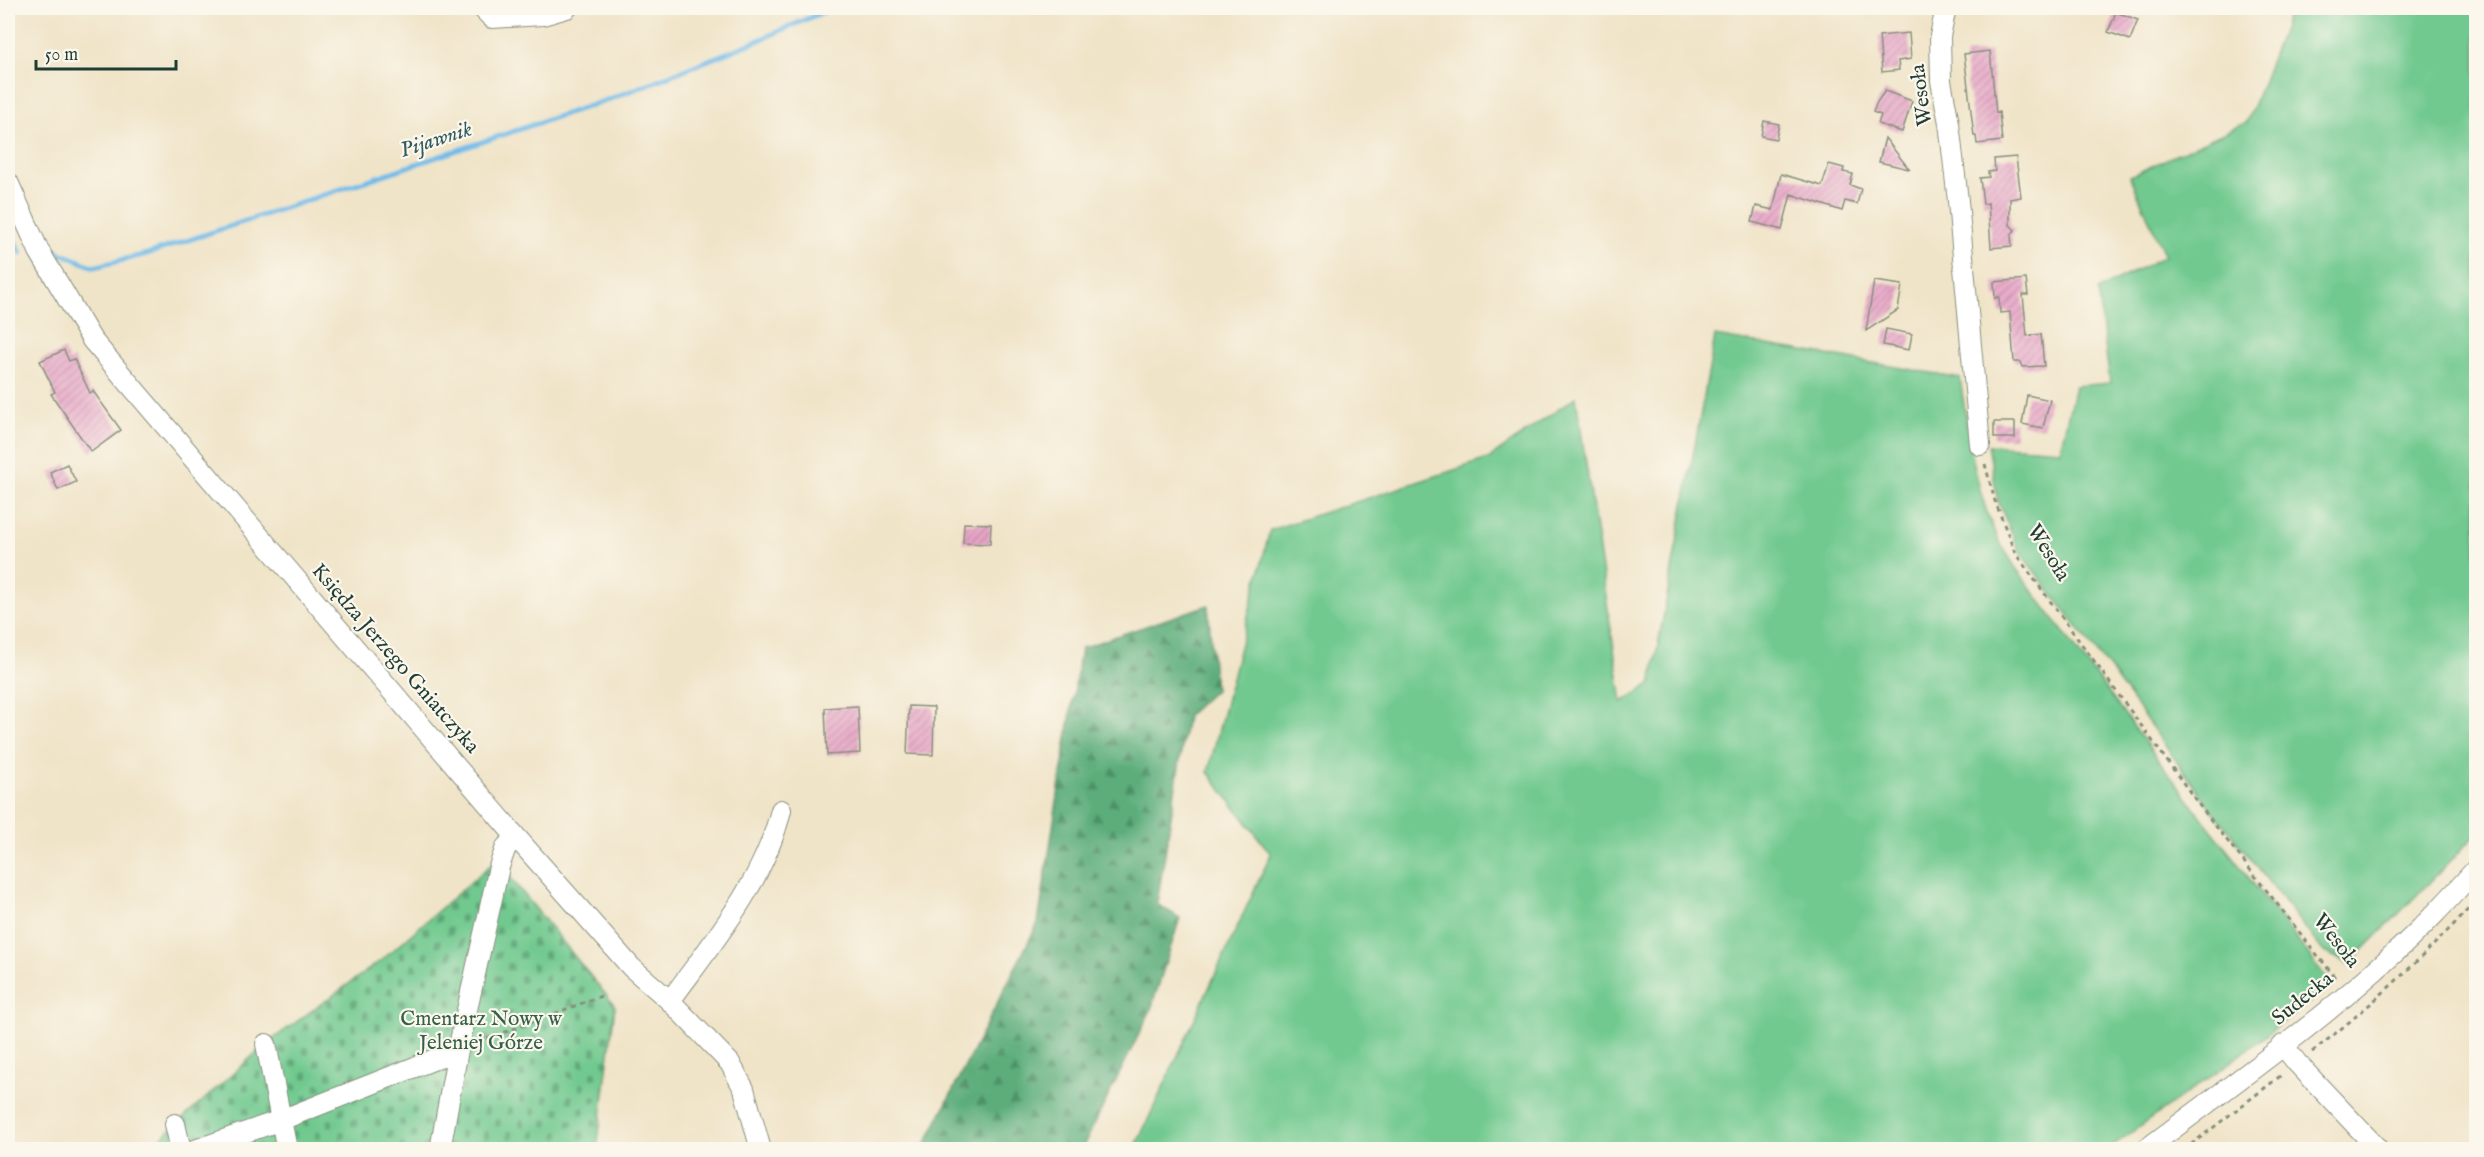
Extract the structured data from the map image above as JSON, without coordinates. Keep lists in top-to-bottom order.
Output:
{
  "streets": {
    "street": ["Wesoła", "Księdza Jerzego Gniatczyka", "Sudecka"]
  },
  "crossings": [
    ["Wesoła", "Sudecka"]
  ],
  "water": ["Pijawnik"],
  "parks": ["Cmentarz Nowy w Jeleniej Górze"],
  "scale_bar": "50 m"
}
